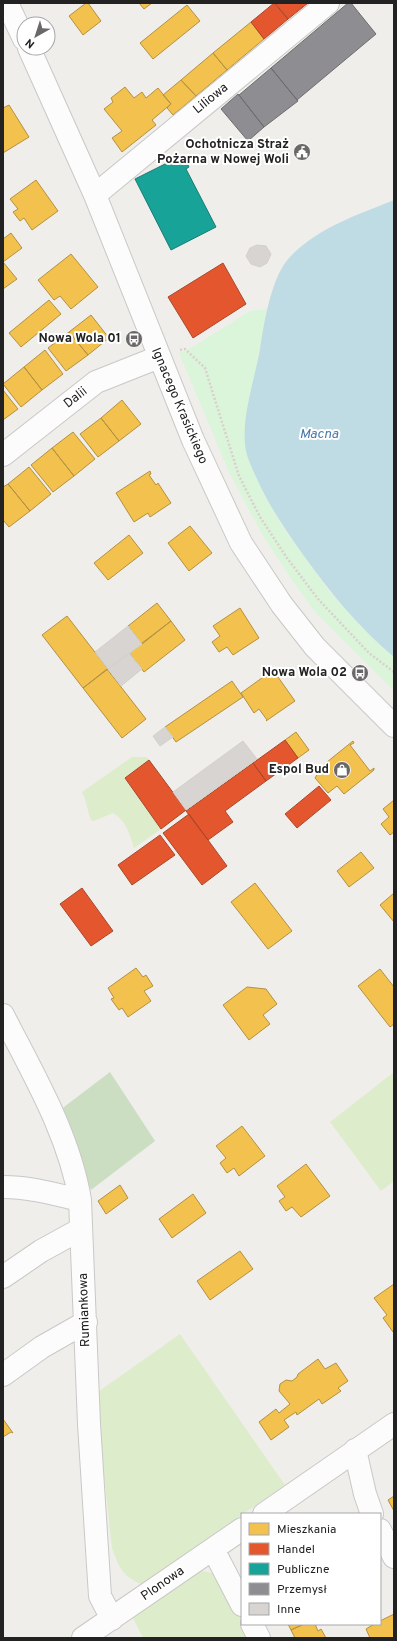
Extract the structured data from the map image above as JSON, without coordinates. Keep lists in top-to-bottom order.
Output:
{
  "streets": {
    "street": [
      "Liliowa",
      "Dalii",
      "Ignacego Krasickiego",
      "Rumiankowa",
      "Plonowa"
    ]
  },
  "crossings": [
    ["Liliowa", "Ignacego Krasickiego"],
    ["Dalii", "Ignacego Krasickiego"],
    ["Rumiankowa", "Plonowa"]
  ],
  "water": ["Macna"],
  "places": {
    "public building": ["Ochotnicza Straż Pożarna w Nowej Woli"],
    "bus stop": ["Nowa Wola 01", "Nowa Wola 02"],
    "shop": ["Espol Bud"]
  },
  "legend": [
    "Mieszkania",
    "Handel",
    "Publiczne",
    "Przemysł",
    "Inne"
  ],
  "north": "bottom left"
}
